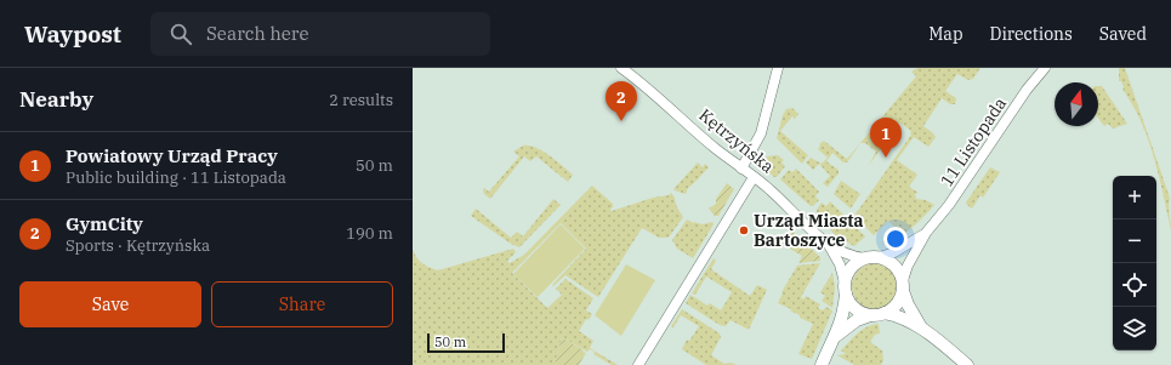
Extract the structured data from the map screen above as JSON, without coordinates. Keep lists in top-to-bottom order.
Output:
{
  "streets": {
    "street": ["Kętrzyńska", "11 Listopada"]
  },
  "crossings": [
    ["Kętrzyńska", "11 Listopada"]
  ],
  "places": ["Urząd Miasta Bartoszyce"],
  "scale_bar": "50 m",
  "north": "top",
  "page": {
    "header": "Waypost",
    "search": "Search here",
    "nav": ["Map", "Directions", "Saved"],
    "heading": ["Nearby", "2 results"],
    "pins": ["2", "1"],
    "list": [
      {
        "mark": "1",
        "name": "Powiatowy Urząd Pracy",
        "note": "Public building · 11 Listopada",
        "value": "50 m"
      },
      {
        "mark": "2",
        "name": "GymCity",
        "note": "Sports · Kętrzyńska",
        "value": "190 m"
      }
    ],
    "map_buttons": ["+", "−"],
    "buttons": ["Save", "Share"],
    "scale": "50 m"
  }
}
